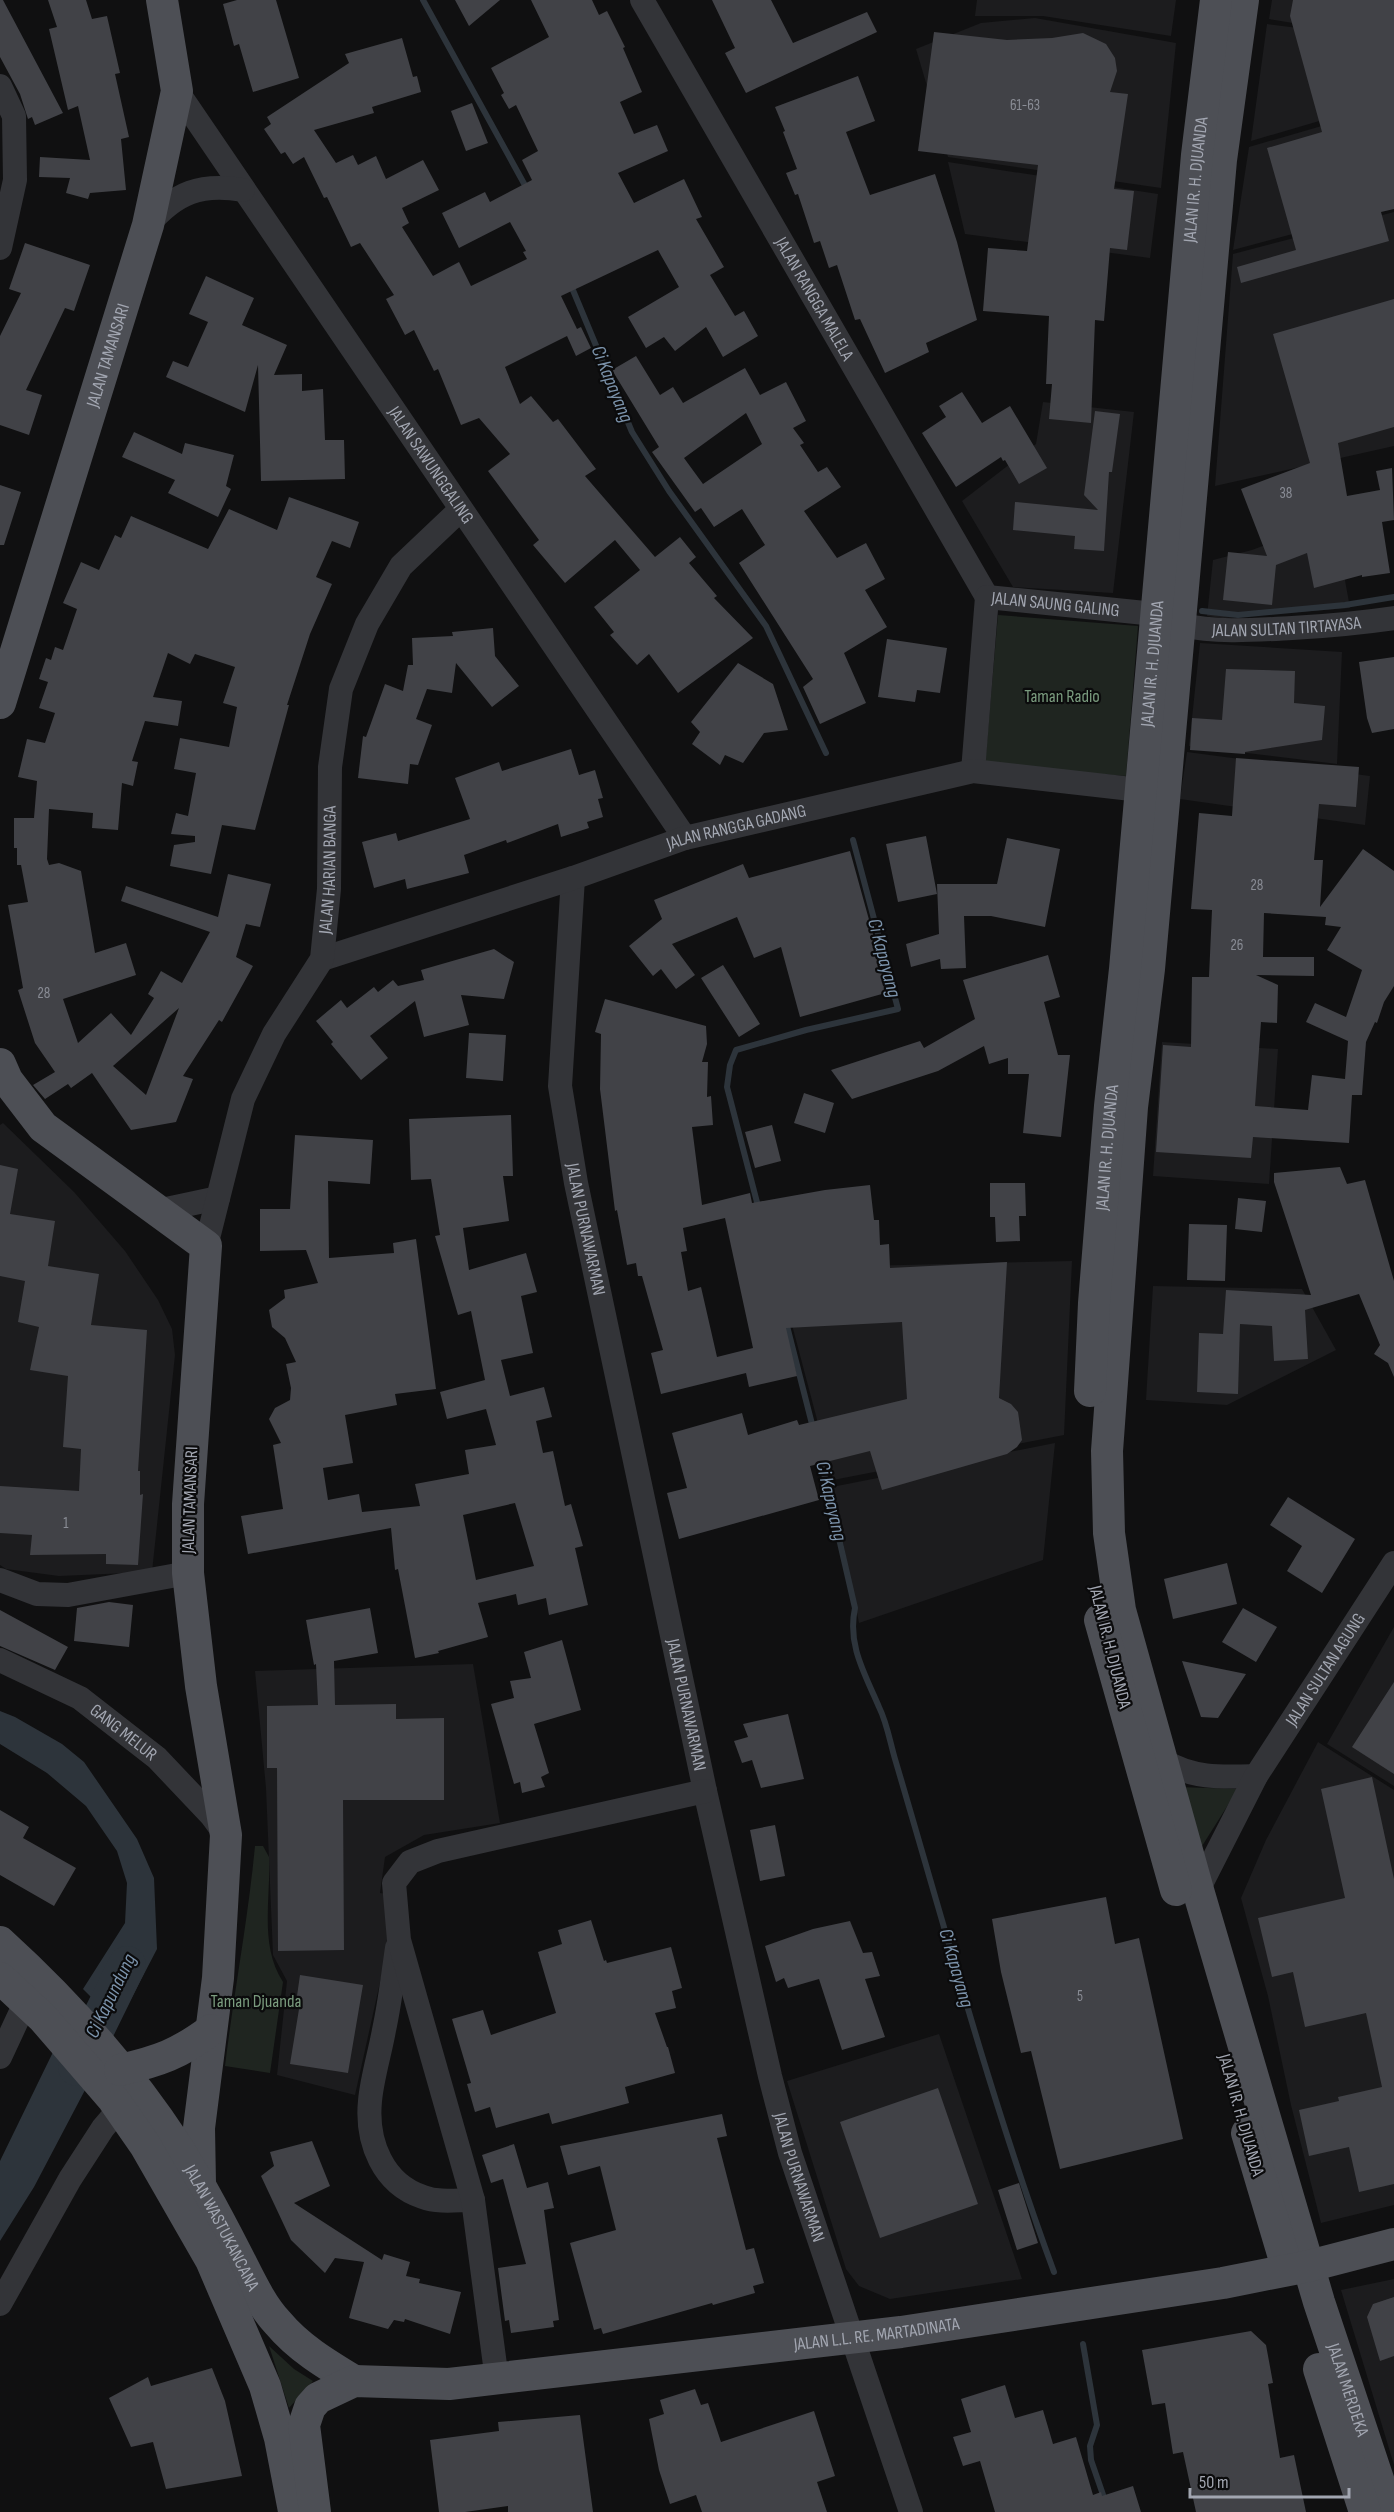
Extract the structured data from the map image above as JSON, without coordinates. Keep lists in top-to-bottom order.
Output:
{
  "streets": {
    "main road": [
      "JALAN IR. H. DJUANDA",
      "JALAN TAMANSARI",
      "JALAN WASTUKANCANA",
      "JALAN L.L. RE. MARTADINATA",
      "JALAN MERDEKA"
    ],
    "street": [
      "JALAN RANGGA MALELA",
      "JALAN SAWUNGGALING",
      "JALAN SAUNG GALING",
      "JALAN SULTAN TIRTAYASA",
      "JALAN RANGGA GADANG",
      "JALAN HARIAN BANGA",
      "JALAN PURNAWARMAN",
      "JALAN SULTAN AGUNG",
      "GANG MELUR"
    ]
  },
  "crossings": [
    ["JALAN IR. H. DJUANDA", "JALAN SAUNG GALING"],
    ["JALAN IR. H. DJUANDA", "JALAN SULTAN TIRTAYASA"],
    ["JALAN IR. H. DJUANDA", "JALAN RANGGA GADANG"],
    ["JALAN IR. H. DJUANDA", "JALAN SULTAN AGUNG"],
    ["JALAN IR. H. DJUANDA", "JALAN L.L. RE. MARTADINATA"],
    ["JALAN IR. H. DJUANDA", "JALAN MERDEKA"],
    ["JALAN RANGGA MALELA", "JALAN SAUNG GALING"],
    ["JALAN TAMANSARI", "JALAN SAWUNGGALING"],
    ["JALAN TAMANSARI", "JALAN HARIAN BANGA"],
    ["JALAN TAMANSARI", "GANG MELUR"],
    ["JALAN TAMANSARI", "JALAN WASTUKANCANA"],
    ["JALAN SAWUNGGALING", "JALAN RANGGA GADANG"],
    ["JALAN SAWUNGGALING", "JALAN HARIAN BANGA"],
    ["JALAN SAUNG GALING", "JALAN SULTAN TIRTAYASA"],
    ["JALAN SAUNG GALING", "JALAN RANGGA GADANG"],
    ["JALAN RANGGA GADANG", "JALAN HARIAN BANGA"],
    ["JALAN RANGGA GADANG", "JALAN PURNAWARMAN"],
    ["JALAN PURNAWARMAN", "JALAN L.L. RE. MARTADINATA"],
    ["JALAN WASTUKANCANA", "JALAN L.L. RE. MARTADINATA"],
    ["JALAN L.L. RE. MARTADINATA", "JALAN MERDEKA"]
  ],
  "water": ["Ci Kapayang", "Ci Kapundung"],
  "parks": ["Taman Radio", "Taman Djuanda"],
  "house_numbers": [
    "61-63",
    "38",
    "28",
    "26",
    "28",
    "1",
    "5"
  ],
  "scale_bar": "50 m"
}
